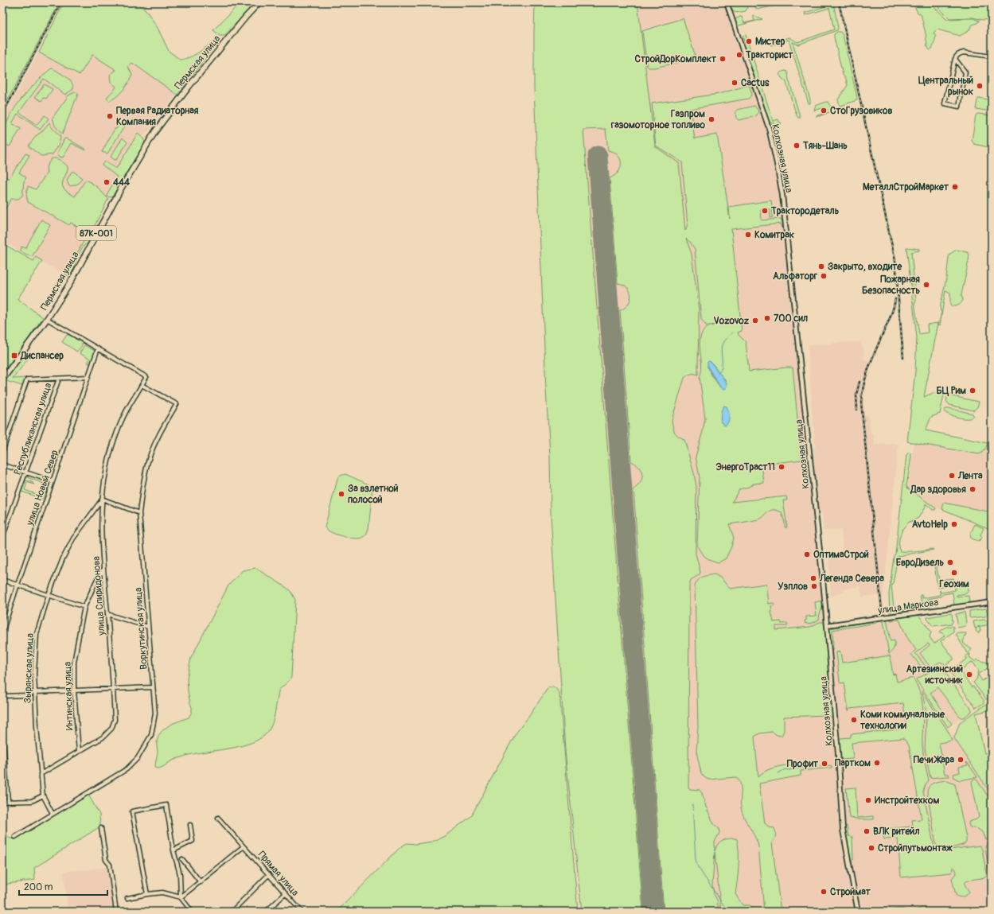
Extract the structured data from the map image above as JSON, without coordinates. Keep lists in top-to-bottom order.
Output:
{
  "streets": {
    "main road": ["Пермская улица", "87К-001"],
    "street": [
      "Колхозная улица",
      "Республиканская улица",
      "улица Новый Север",
      "улица Спиридонова",
      "улица Маркова",
      "Воркутинская улица",
      "Зырянская улица",
      "Интинская улица",
      "Прямая улица"
    ]
  },
  "crossings": [
    ["Колхозная улица", "улица Маркова"],
    ["улица Спиридонова", "Воркутинская улица"],
    ["улица Спиридонова", "Зырянская улица"],
    ["улица Спиридонова", "Интинская улица"],
    ["Воркутинская улица", "Зырянская улица"]
  ],
  "places": {
    "other": [
      "Мистер",
      "Тракторист",
      "СтройДорКомплект",
      "Cactus",
      "Центральный рынок",
      "СтоГрузовиков",
      "Первая Радиаторная Компания",
      "Газпром газомоторное топливо",
      "Тянь-Шань",
      "444",
      "МеталлСтройМаркет",
      "Трактородеталь",
      "Комитрак",
      "Закрыто, входите",
      "Альфаторг",
      "Пожарная Безопасность",
      "700 сил",
      "Vozovoz",
      "БЦ Рим",
      "ЭнергоТраст11",
      "Лента",
      "Дар здоровья",
      "За взлетной полосой",
      "AvtoHelp",
      "ОптимаСтрой",
      "ЕвроДизель",
      "Геохим",
      "Легенда Севера",
      "Узплов",
      "Артезианский источник",
      "Коми коммунальные технологии",
      "Печи Жара",
      "Партком",
      "Профит",
      "Инстройтехком",
      "ВЛК ритейл",
      "Стройпутьмонтаж",
      "Строймат"
    ],
    "transit": ["Диспансер"]
  },
  "scale_bar": "200 m"
}
